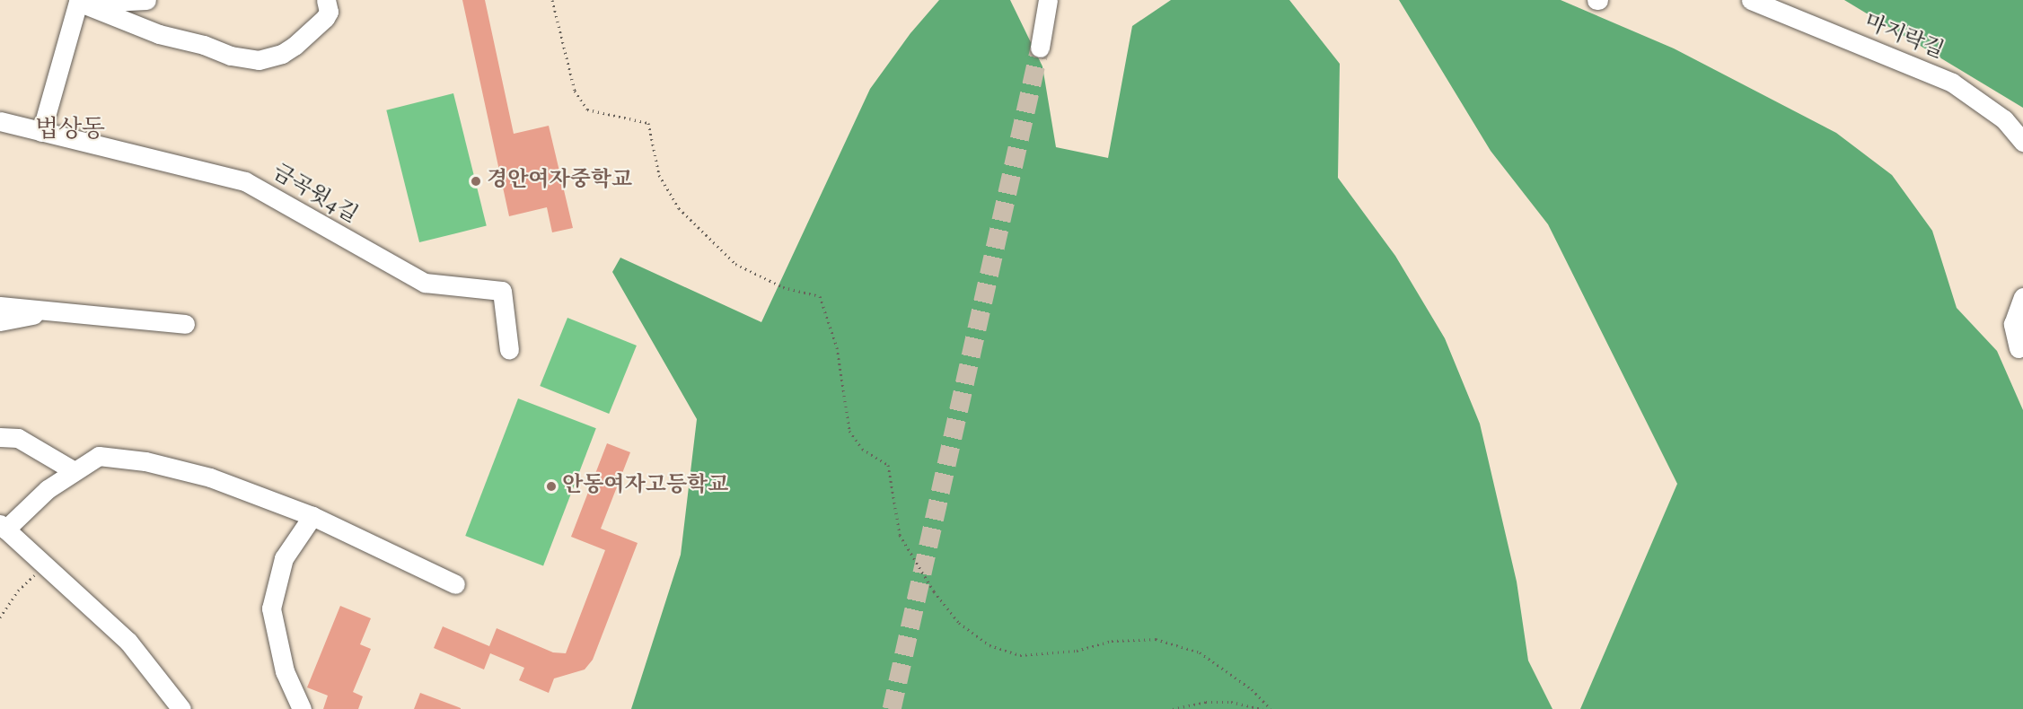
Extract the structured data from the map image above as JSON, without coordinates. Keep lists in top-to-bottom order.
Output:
{
  "streets": {
    "street": ["마지락길", "금곡윗4길"]
  },
  "districts": ["법상동"],
  "places": ["경안여자중학교", "안동여자고등학교"]
}
